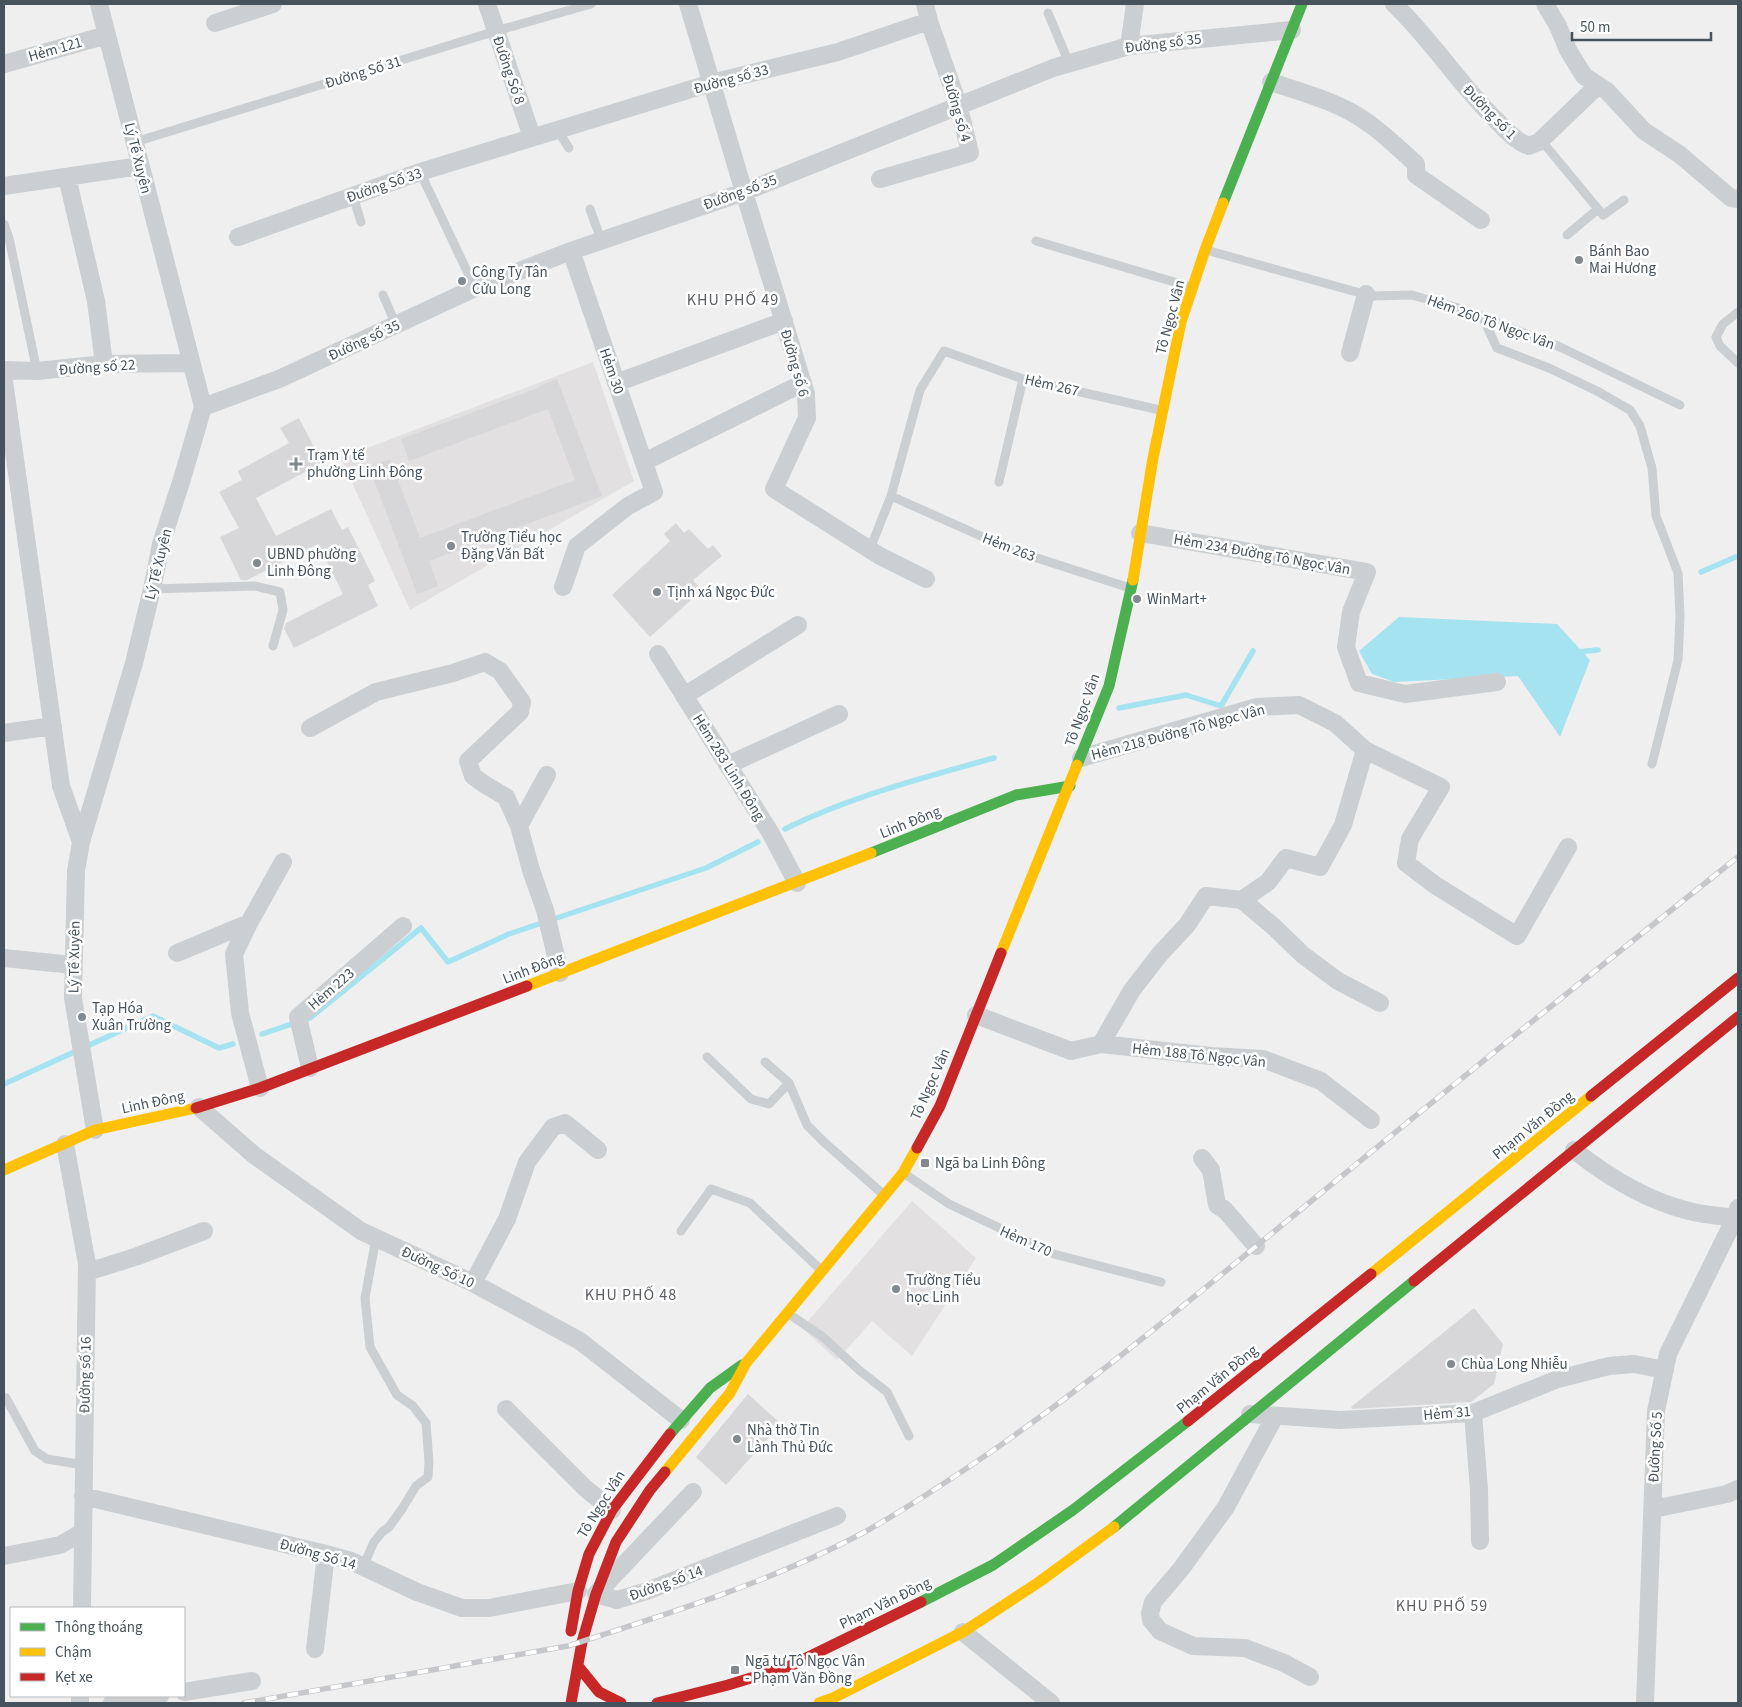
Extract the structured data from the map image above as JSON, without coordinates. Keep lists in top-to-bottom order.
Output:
{
  "streets": {
    "main road": ["Tô Ngọc Vân", "Linh Đông", "Phạm Văn Đồng"],
    "street": [
      "Đường số 35",
      "Hẻm 121",
      "Đường Só 8",
      "Đường số 33",
      "Đường số 4",
      "Đường số 1",
      "Lý Tế Xuyên",
      "Đường Số 33",
      "Đường số 6",
      "Đường số 22",
      "Hẻm 30",
      "Hẻm 234 Đường Tô Ngọc Vân",
      "Hẻm 218 Đường Tô Ngọc Vân",
      "Hẻm 283 Linh Đông",
      "Hẻm 223",
      "Hẻm 188 Tô Ngọc Vân",
      "Đường Số 10",
      "Đường số 16",
      "Hẻm 31",
      "Đường Số 5",
      "Đường Số 14",
      "Đường số 14"
    ],
    "lane": [
      "Đường Số 31",
      "Hẻm 260 Tô Ngọc Vân",
      "Hẻm 267",
      "Hẻm 263",
      "Hẻm 170"
    ]
  },
  "crossings": [
    ["Đường số 35", "Đường số 4"],
    ["Đường số 35", "Lý Tế Xuyên"],
    ["Đường số 35", "Tô Ngọc Vân"],
    ["Đường số 35", "Đường số 6"],
    ["Đường số 35", "Hẻm 30"],
    ["Hẻm 121", "Lý Tế Xuyên"],
    ["Đường Só 8", "Đường Số 31"],
    ["Đường Só 8", "Đường số 33"],
    ["Đường Só 8", "Đường Số 33"],
    ["Đường Số 31", "Lý Tế Xuyên"],
    ["Đường số 33", "Đường số 4"],
    ["Đường số 33", "Đường Số 33"],
    ["Đường số 33", "Đường số 6"],
    ["Lý Tế Xuyên", "Đường số 22"],
    ["Lý Tế Xuyên", "Linh Đông"],
    ["Tô Ngọc Vân", "Hẻm 260 Tô Ngọc Vân"],
    ["Tô Ngọc Vân", "Hẻm 267"],
    ["Tô Ngọc Vân", "Hẻm 263"],
    ["Tô Ngọc Vân", "Hẻm 234 Đường Tô Ngọc Vân"],
    ["Tô Ngọc Vân", "Hẻm 218 Đường Tô Ngọc Vân"],
    ["Tô Ngọc Vân", "Linh Đông"],
    ["Tô Ngọc Vân", "Hẻm 188 Tô Ngọc Vân"],
    ["Tô Ngọc Vân", "Hẻm 170"],
    ["Tô Ngọc Vân", "Đường Số 10"],
    ["Tô Ngọc Vân", "Đường Số 14"],
    ["Tô Ngọc Vân", "Đường số 14"],
    ["Hẻm 267", "Hẻm 263"],
    ["Hẻm 283 Linh Đông", "Linh Đông"],
    ["Linh Đông", "Hẻm 223"],
    ["Linh Đông", "Đường Số 10"],
    ["Linh Đông", "Đường số 16"],
    ["Đường số 16", "Đường Số 14"],
    ["Hẻm 31", "Đường Số 5"]
  ],
  "districts": ["KHU PHỐ 49", "KHU PHỐ 48", "KHU PHỐ 59"],
  "places": {
    "other": [
      "Bánh Bao Mai Hương",
      "Công Ty Tân Cửu Long",
      "Trường Tiểu học Đặng Văn Bất",
      "UBND phường Linh Đông",
      "Tịnh xá Ngọc Đức",
      "WinMart+",
      "Tạp Hóa Xuân Trường",
      "Trường Tiểu học Linh",
      "Chùa Long Nhiễu",
      "Nhà thờ Tin Lành Thủ Đức"
    ],
    "health": ["Trạm Y tế phường Linh Đông"],
    "transit": ["Ngã ba Linh Đông", "Ngã tư Tô Ngọc Vân - Phạm Văn Đồng"]
  },
  "legend": ["Thông thoáng", "Chậm", "Kẹt xe"],
  "scale_bar": "50 m"
}
